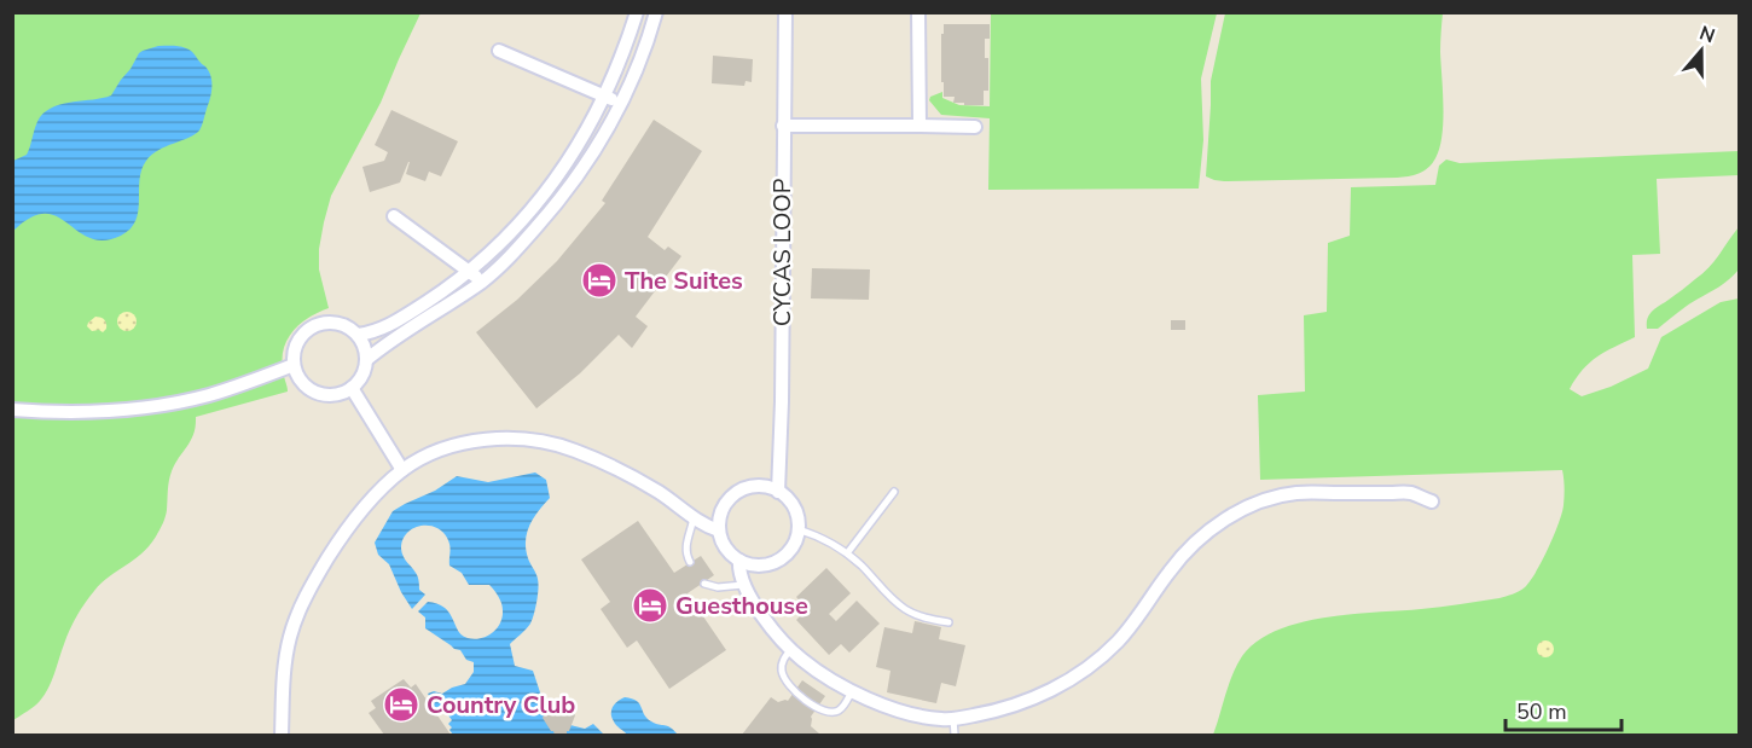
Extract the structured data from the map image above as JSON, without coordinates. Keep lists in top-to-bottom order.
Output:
{
  "streets": {
    "street": ["CYCAS LOOP"]
  },
  "places": {
    "hotel": ["The Suites", "Guesthouse", "Country Club"]
  },
  "scale_bar": "50 m",
  "north": "top"
}
